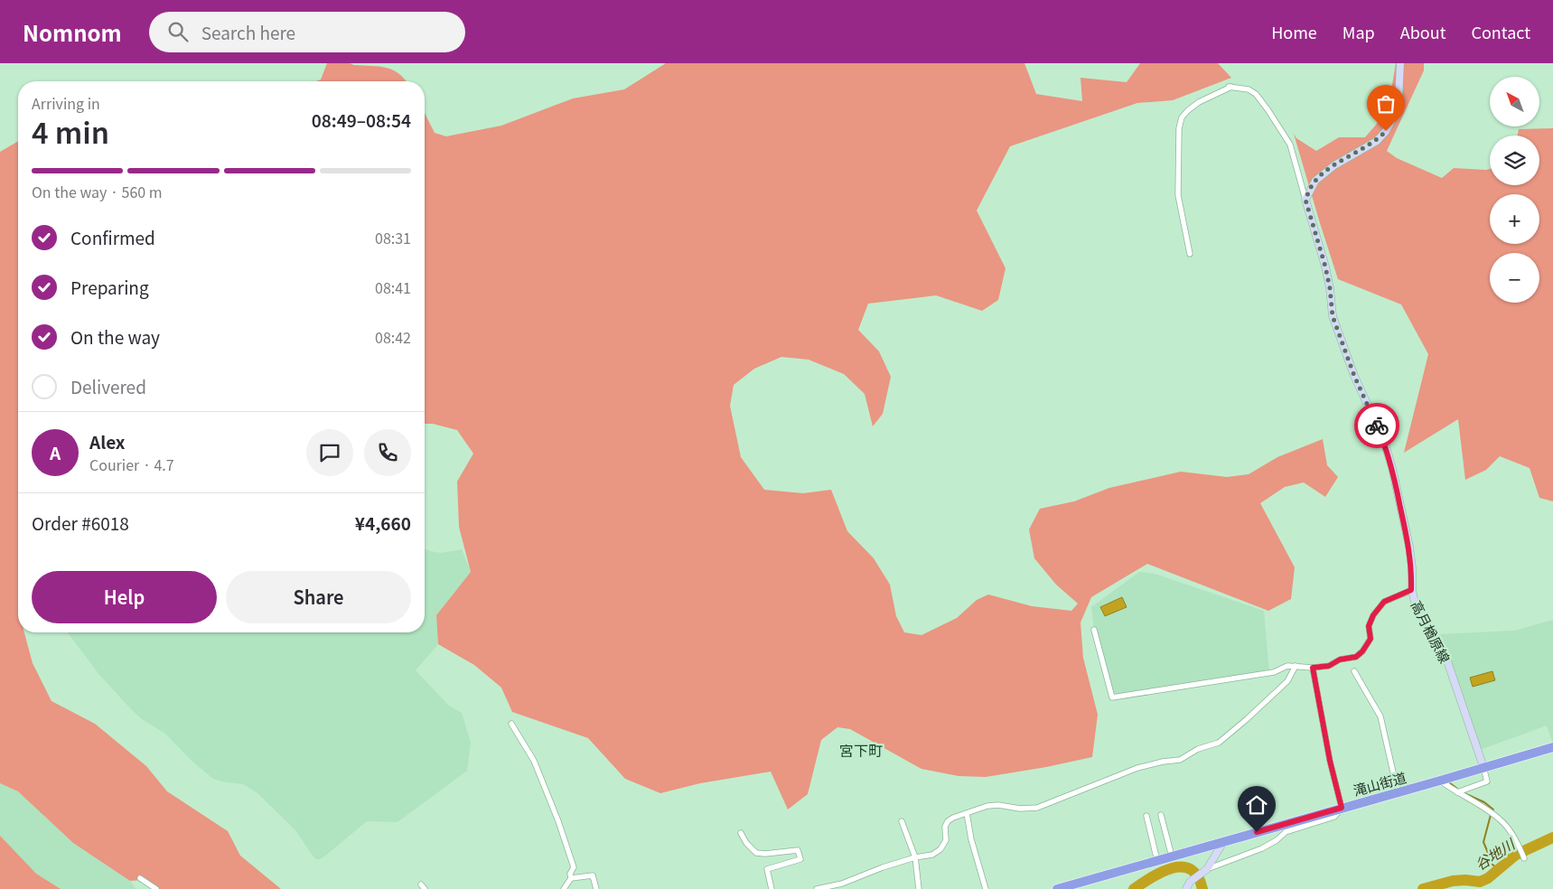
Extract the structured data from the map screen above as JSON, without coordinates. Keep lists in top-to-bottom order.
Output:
{
  "streets": {
    "highway": ["滝山街道"],
    "main road": ["高月楢原線"]
  },
  "crossings": [
    ["高月楢原線", "滝山街道"]
  ],
  "districts": ["宮下町"],
  "water": ["谷地川"],
  "north": "top left",
  "page": {
    "header": "Nomnom",
    "search": "Search here",
    "nav": [
      "Home",
      "Map",
      "About",
      "Contact"
    ],
    "map_buttons": ["+", "−"],
    "heading": ["4 min", "Arriving in", "08:49–08:54"],
    "panel": [
      "Alex",
      "Courier · 4.7",
      "Order #6018",
      "¥4,660"
    ],
    "bar": "On the way · 560 m",
    "list": [
      ["Confirmed", "08:31"],
      ["Preparing", "08:41"],
      ["On the way", "08:42"],
      "Delivered"
    ],
    "round": "A",
    "buttons": ["Help", "Share"]
  }
}
